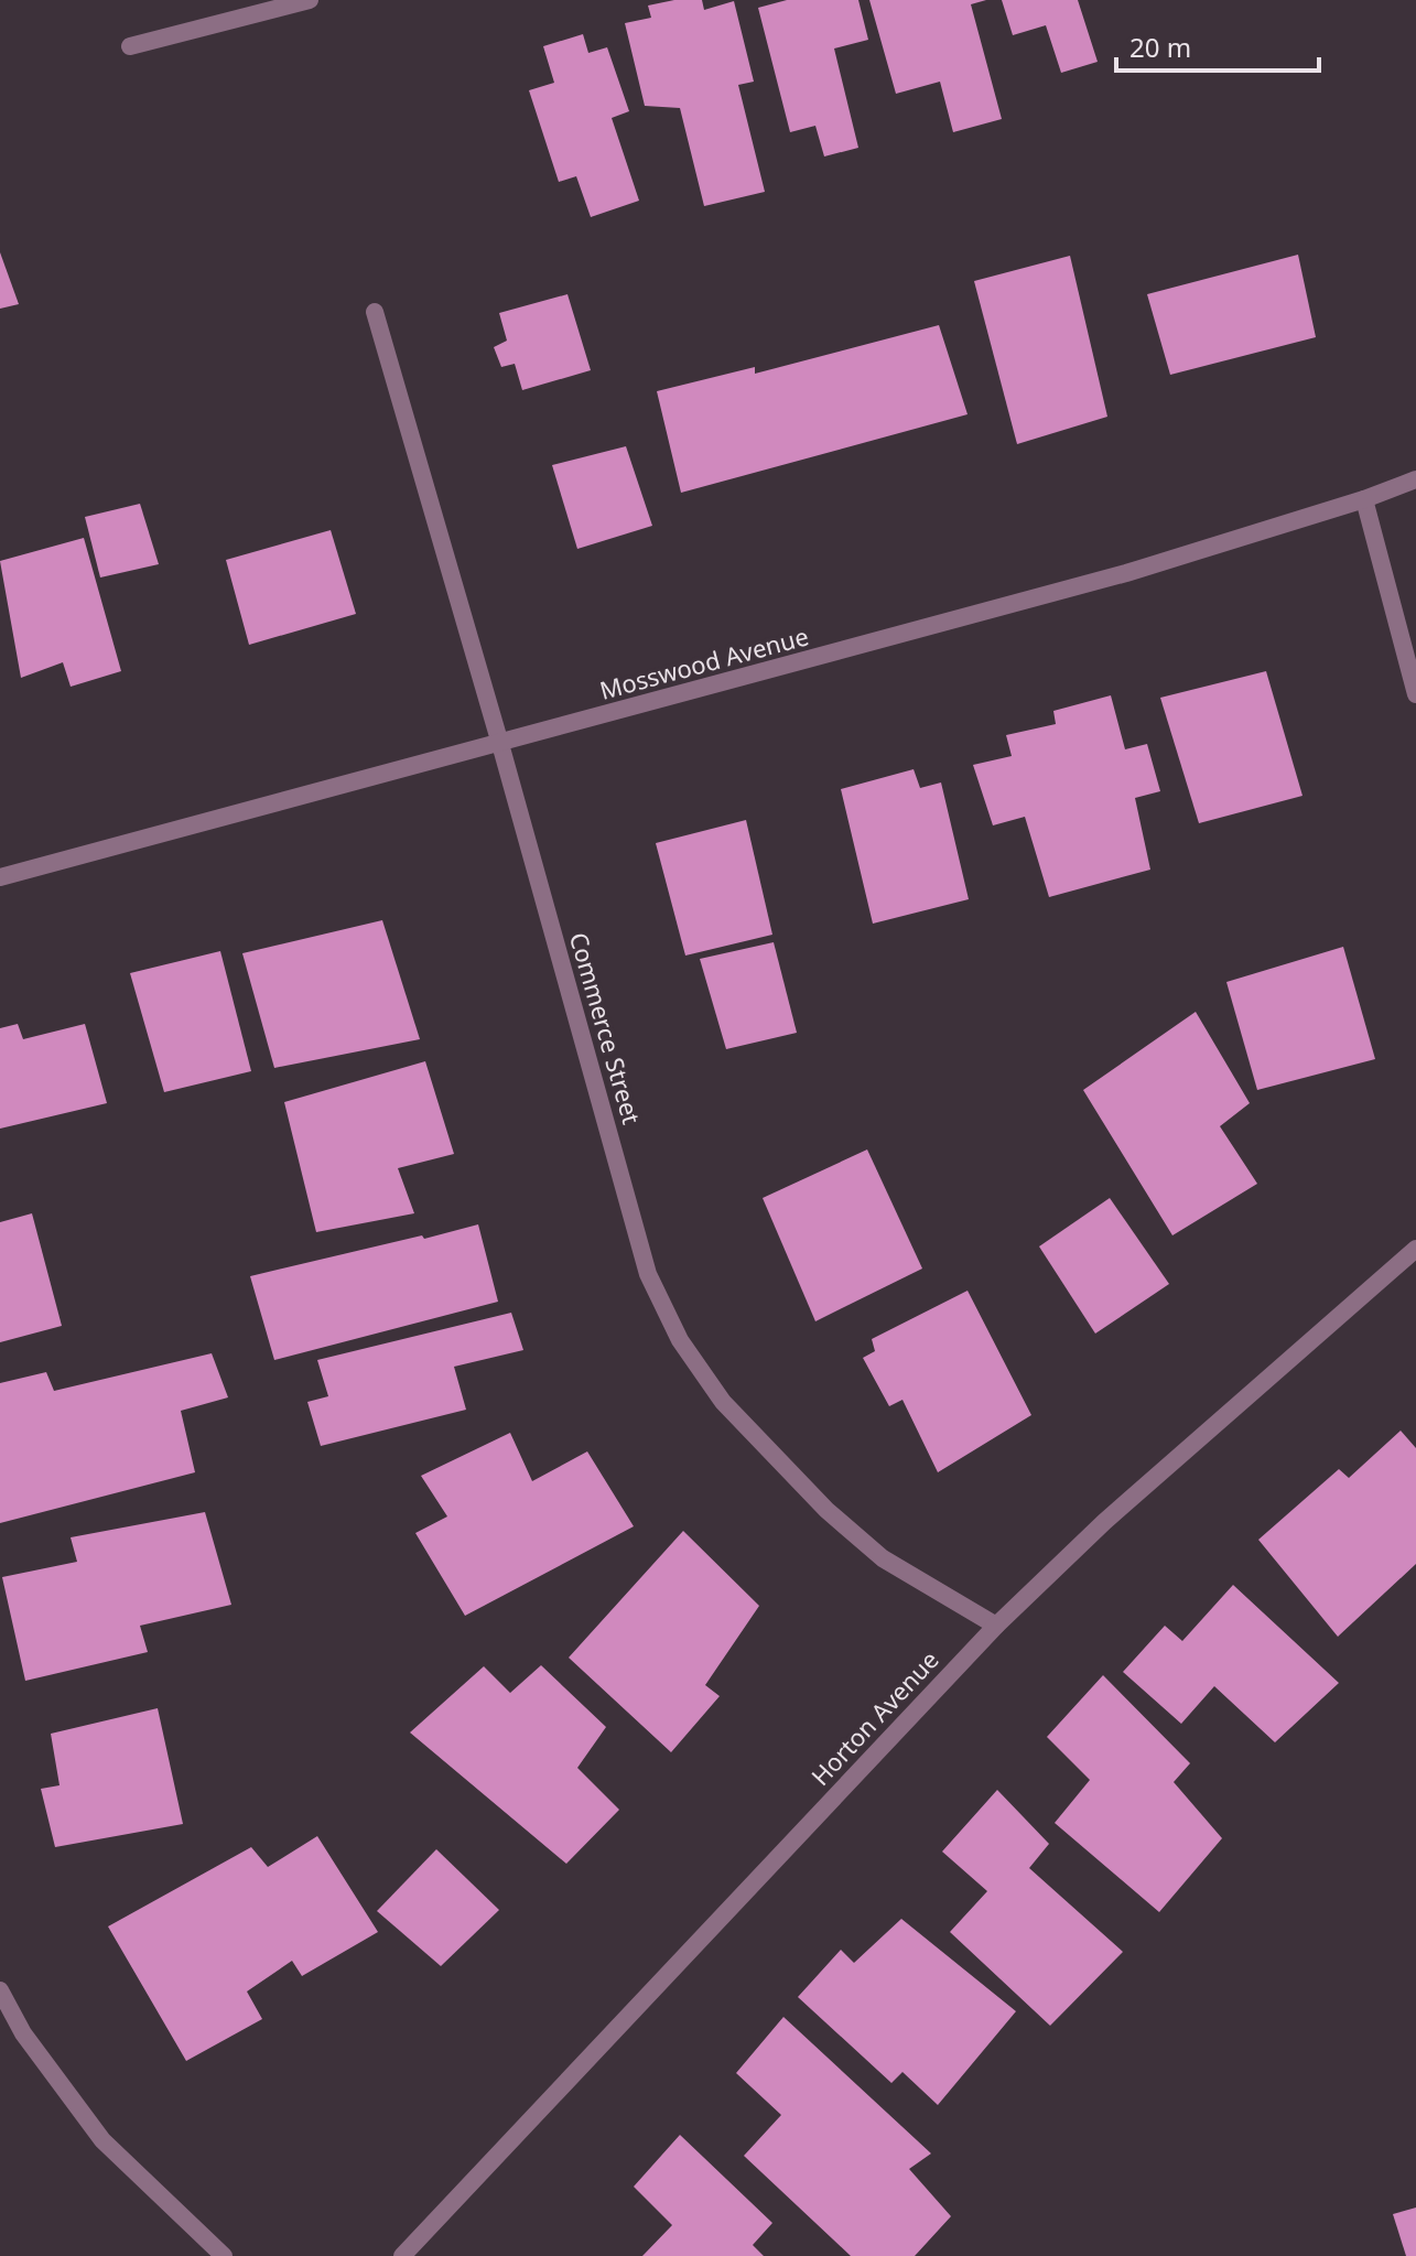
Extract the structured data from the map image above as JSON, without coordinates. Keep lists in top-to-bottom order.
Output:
{
  "streets": {
    "street": ["Mosswood Avenue", "Commerce Street", "Horton Avenue"]
  },
  "crossings": [
    ["Mosswood Avenue", "Commerce Street"],
    ["Commerce Street", "Horton Avenue"]
  ],
  "scale_bar": "20 m"
}
